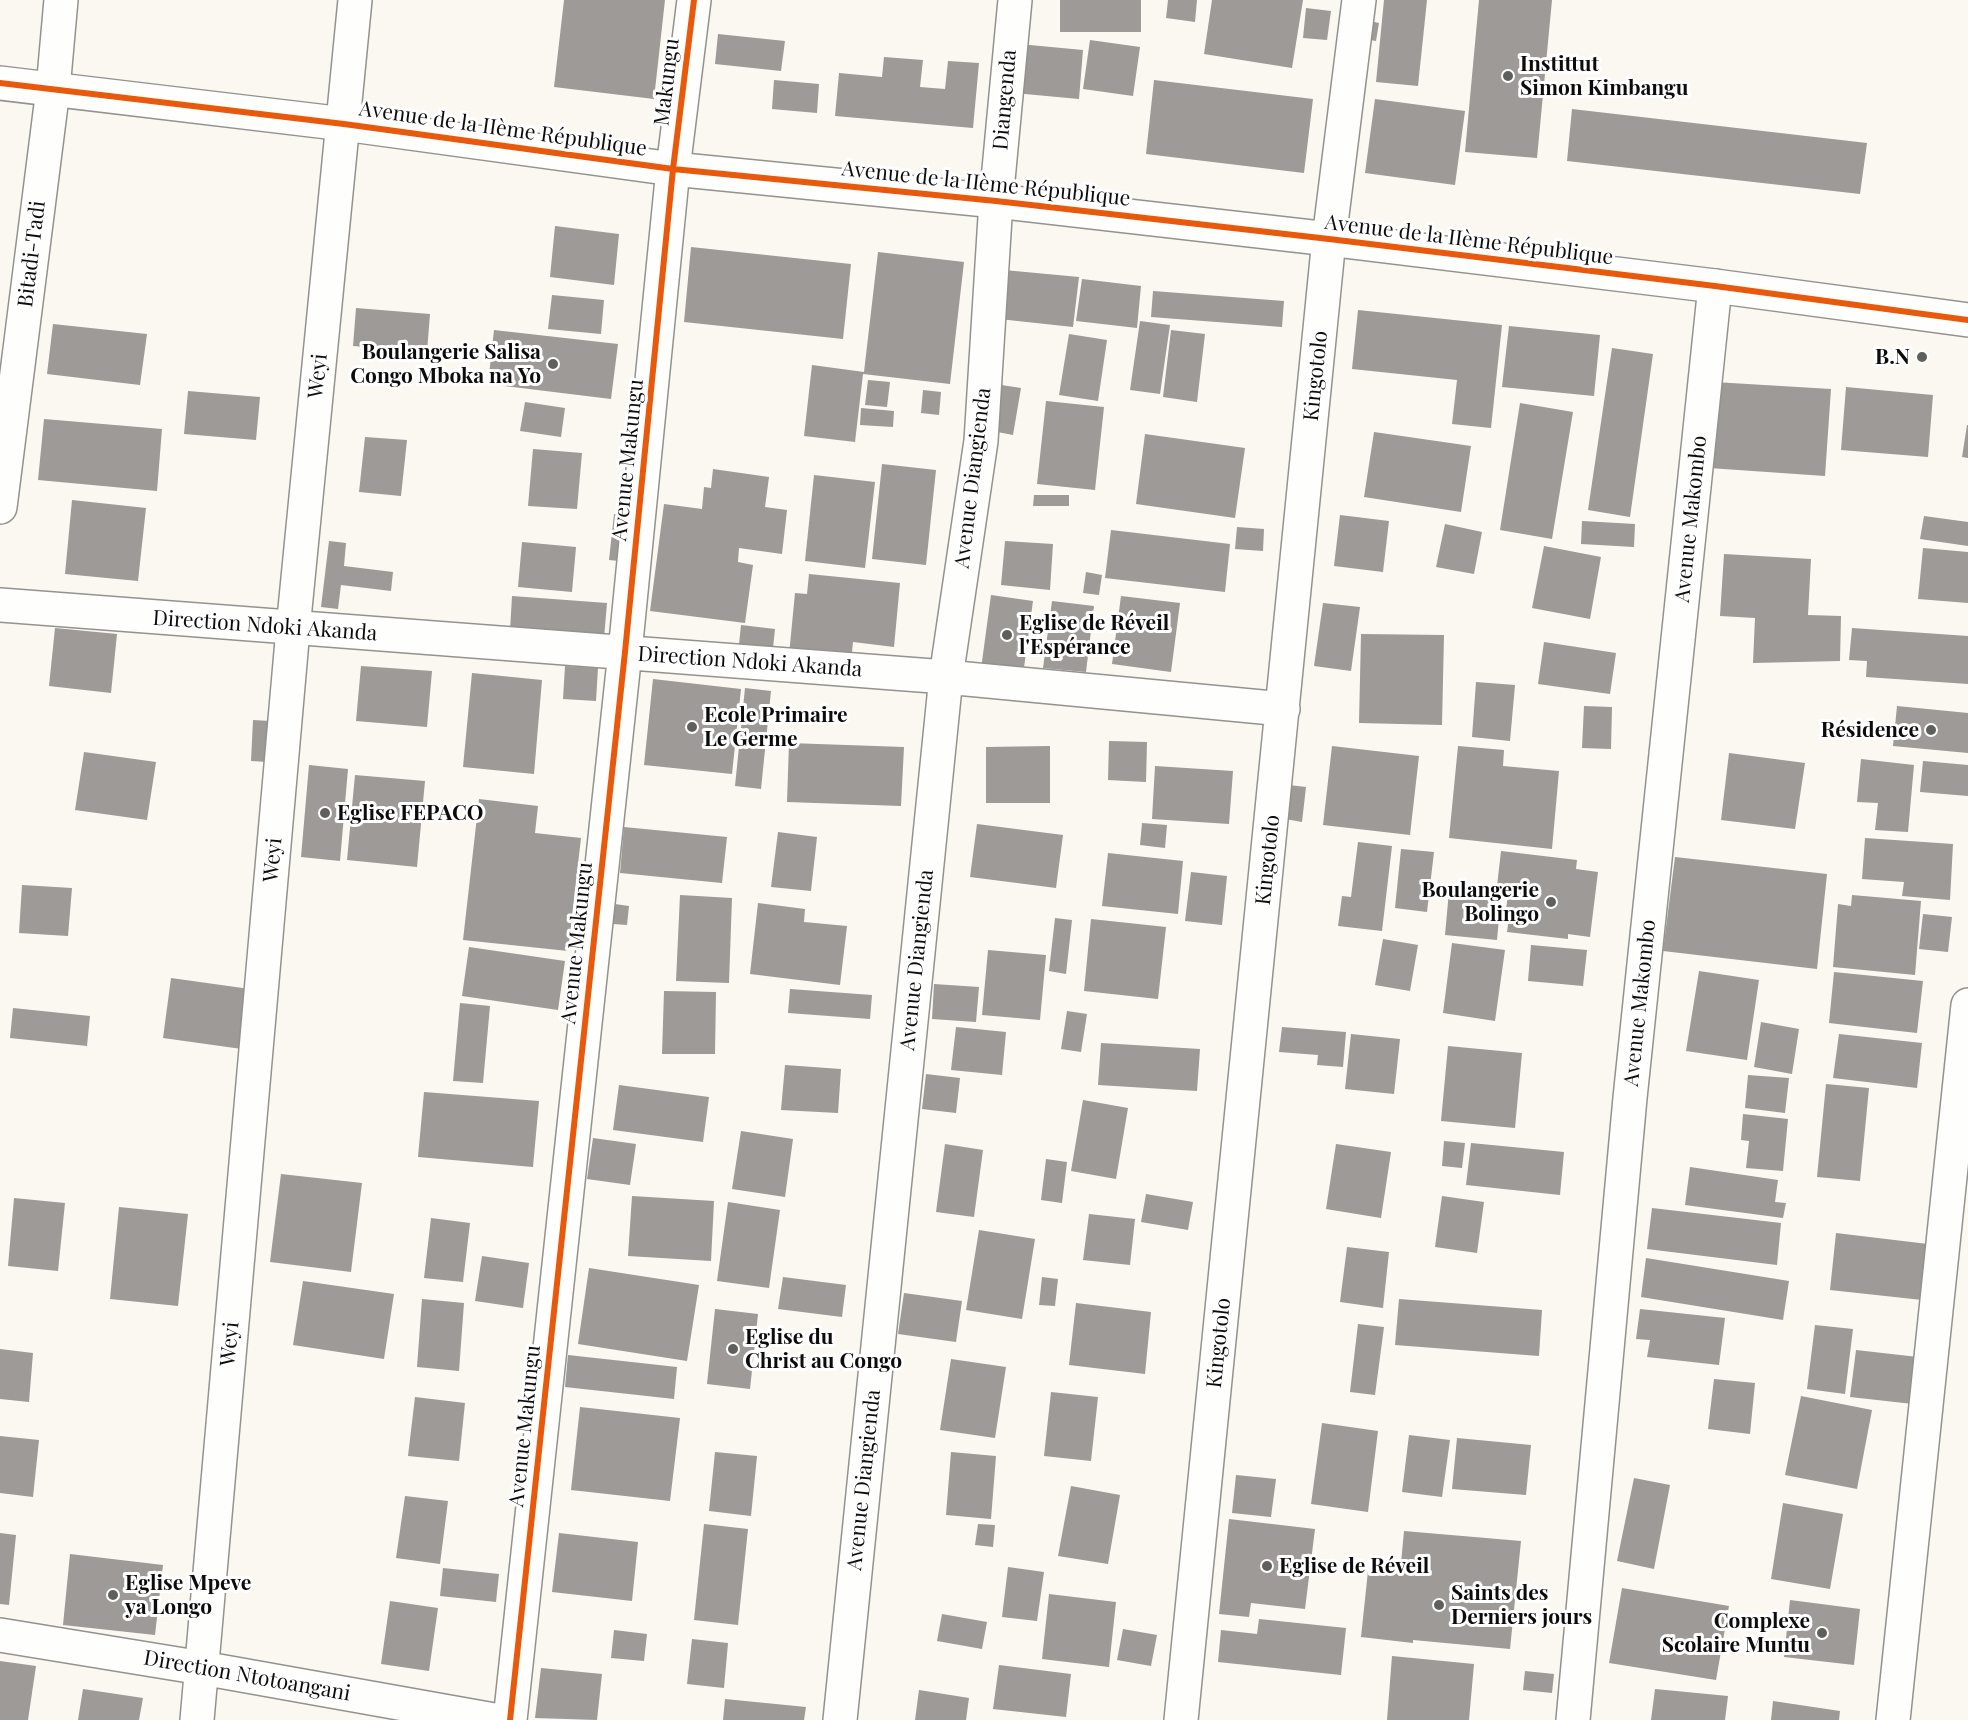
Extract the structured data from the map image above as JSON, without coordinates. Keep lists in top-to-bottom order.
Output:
{
  "streets": {
    "street": [
      "Makungu",
      "Diangenda",
      "Avenue de la IIème République",
      "Bitadi-Tadi",
      "Weyi",
      "Kingotolo",
      "Avenue Makungu",
      "Avenue Diangienda",
      "Avenue Makombo",
      "Direction Ndoki Akanda",
      "Direction Ntotoangani"
    ]
  },
  "crossings": [
    ["Makungu", "Avenue de la IIème République"],
    ["Makungu", "Avenue Makungu"],
    ["Diangenda", "Avenue de la IIème République"],
    ["Diangenda", "Avenue Diangienda"],
    ["Avenue de la IIème République", "Bitadi-Tadi"],
    ["Avenue de la IIème République", "Weyi"],
    ["Avenue de la IIème République", "Kingotolo"],
    ["Avenue de la IIème République", "Avenue Makungu"],
    ["Avenue de la IIème République", "Avenue Diangienda"],
    ["Avenue de la IIème République", "Avenue Makombo"],
    ["Weyi", "Direction Ndoki Akanda"],
    ["Weyi", "Direction Ntotoangani"],
    ["Kingotolo", "Direction Ndoki Akanda"],
    ["Avenue Makungu", "Direction Ndoki Akanda"],
    ["Avenue Diangienda", "Direction Ndoki Akanda"]
  ],
  "places": [
    "Instittut Simon Kimbangu",
    "B.N",
    "Boulangerie Salisa Congo Mboka na Yo",
    "Eglise de Réveil l'Espérance",
    "Ecole Primaire Le Germe",
    "Résidence",
    "Eglise FEPACO",
    "Boulangerie Bolingo",
    "Eglise du Christ au Congo",
    "Eglise de Réveil",
    "Eglise Mpeve ya Longo",
    "Saints des Derniers jours",
    "Complexe Scolaire Muntu"
  ]
}
